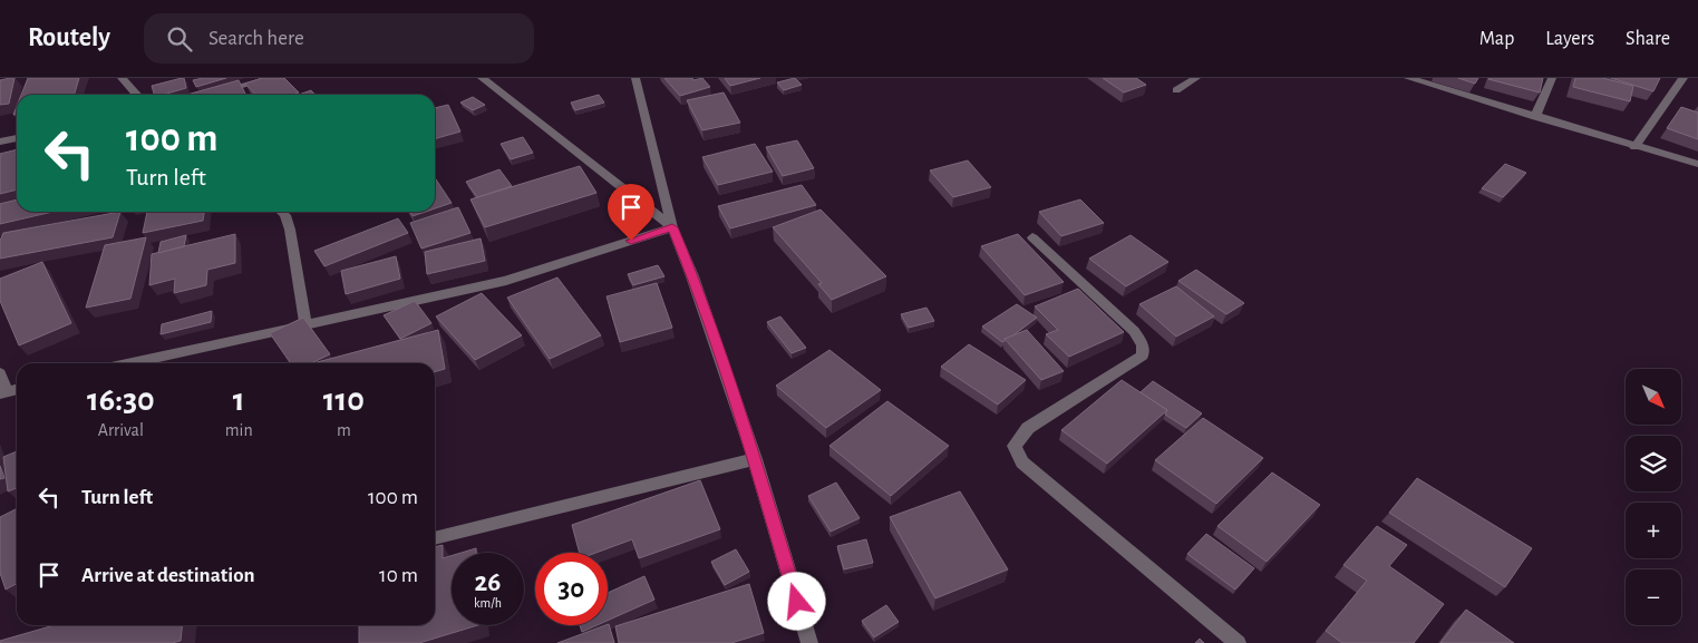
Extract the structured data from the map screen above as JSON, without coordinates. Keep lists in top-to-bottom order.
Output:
{
  "north": "bottom right",
  "page": {
    "header": "Routely",
    "search": "Search here",
    "nav": ["Map", "Layers", "Share"],
    "turn": ["100 m", "Turn left"],
    "eta": [
      "16:30",
      "Arrival",
      "1",
      "min",
      "110",
      "m"
    ],
    "map_buttons": ["+", "−"],
    "list": [
      {
        "name": "Turn left",
        "value": "100 m"
      },
      {
        "name": "Arrive at destination",
        "value": "10 m"
      }
    ],
    "speed": "26 km/h",
    "limit": "30"
  }
}
